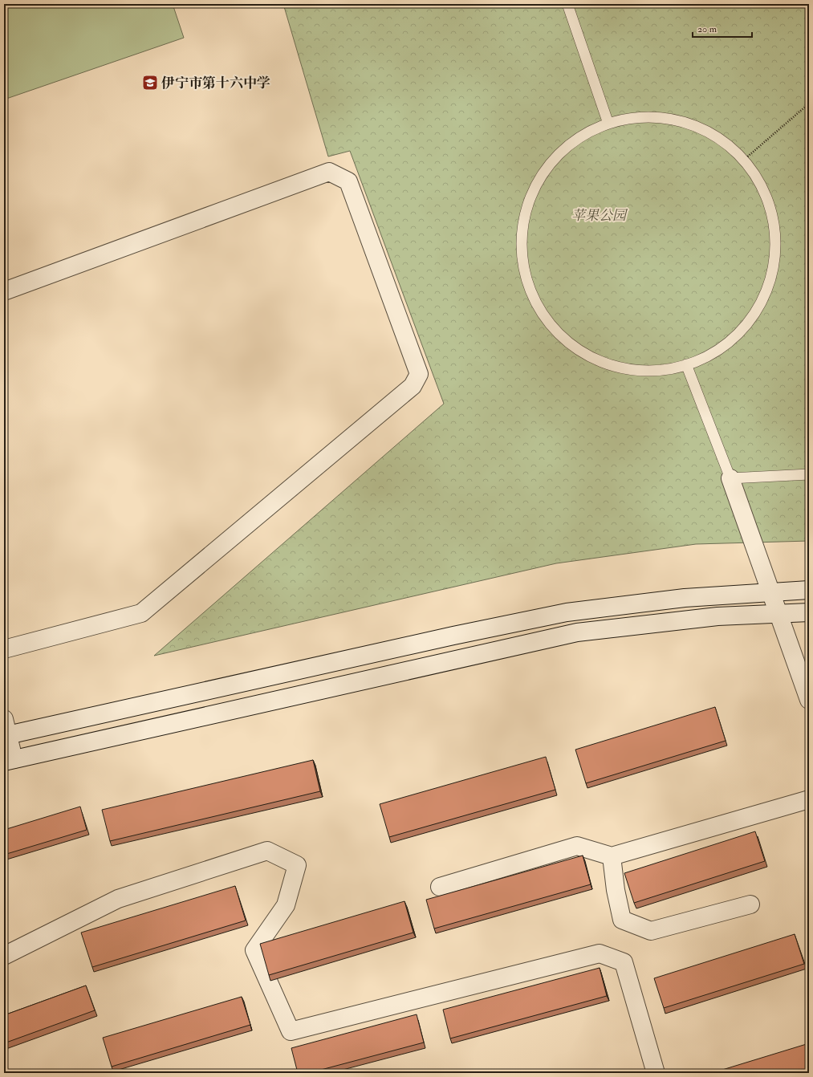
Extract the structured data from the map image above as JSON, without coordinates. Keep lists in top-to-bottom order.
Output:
{
  "parks": ["苹果公园"],
  "places": {
    "school or university": ["伊宁市第十六中学"]
  },
  "scale_bar": "20 m"
}
